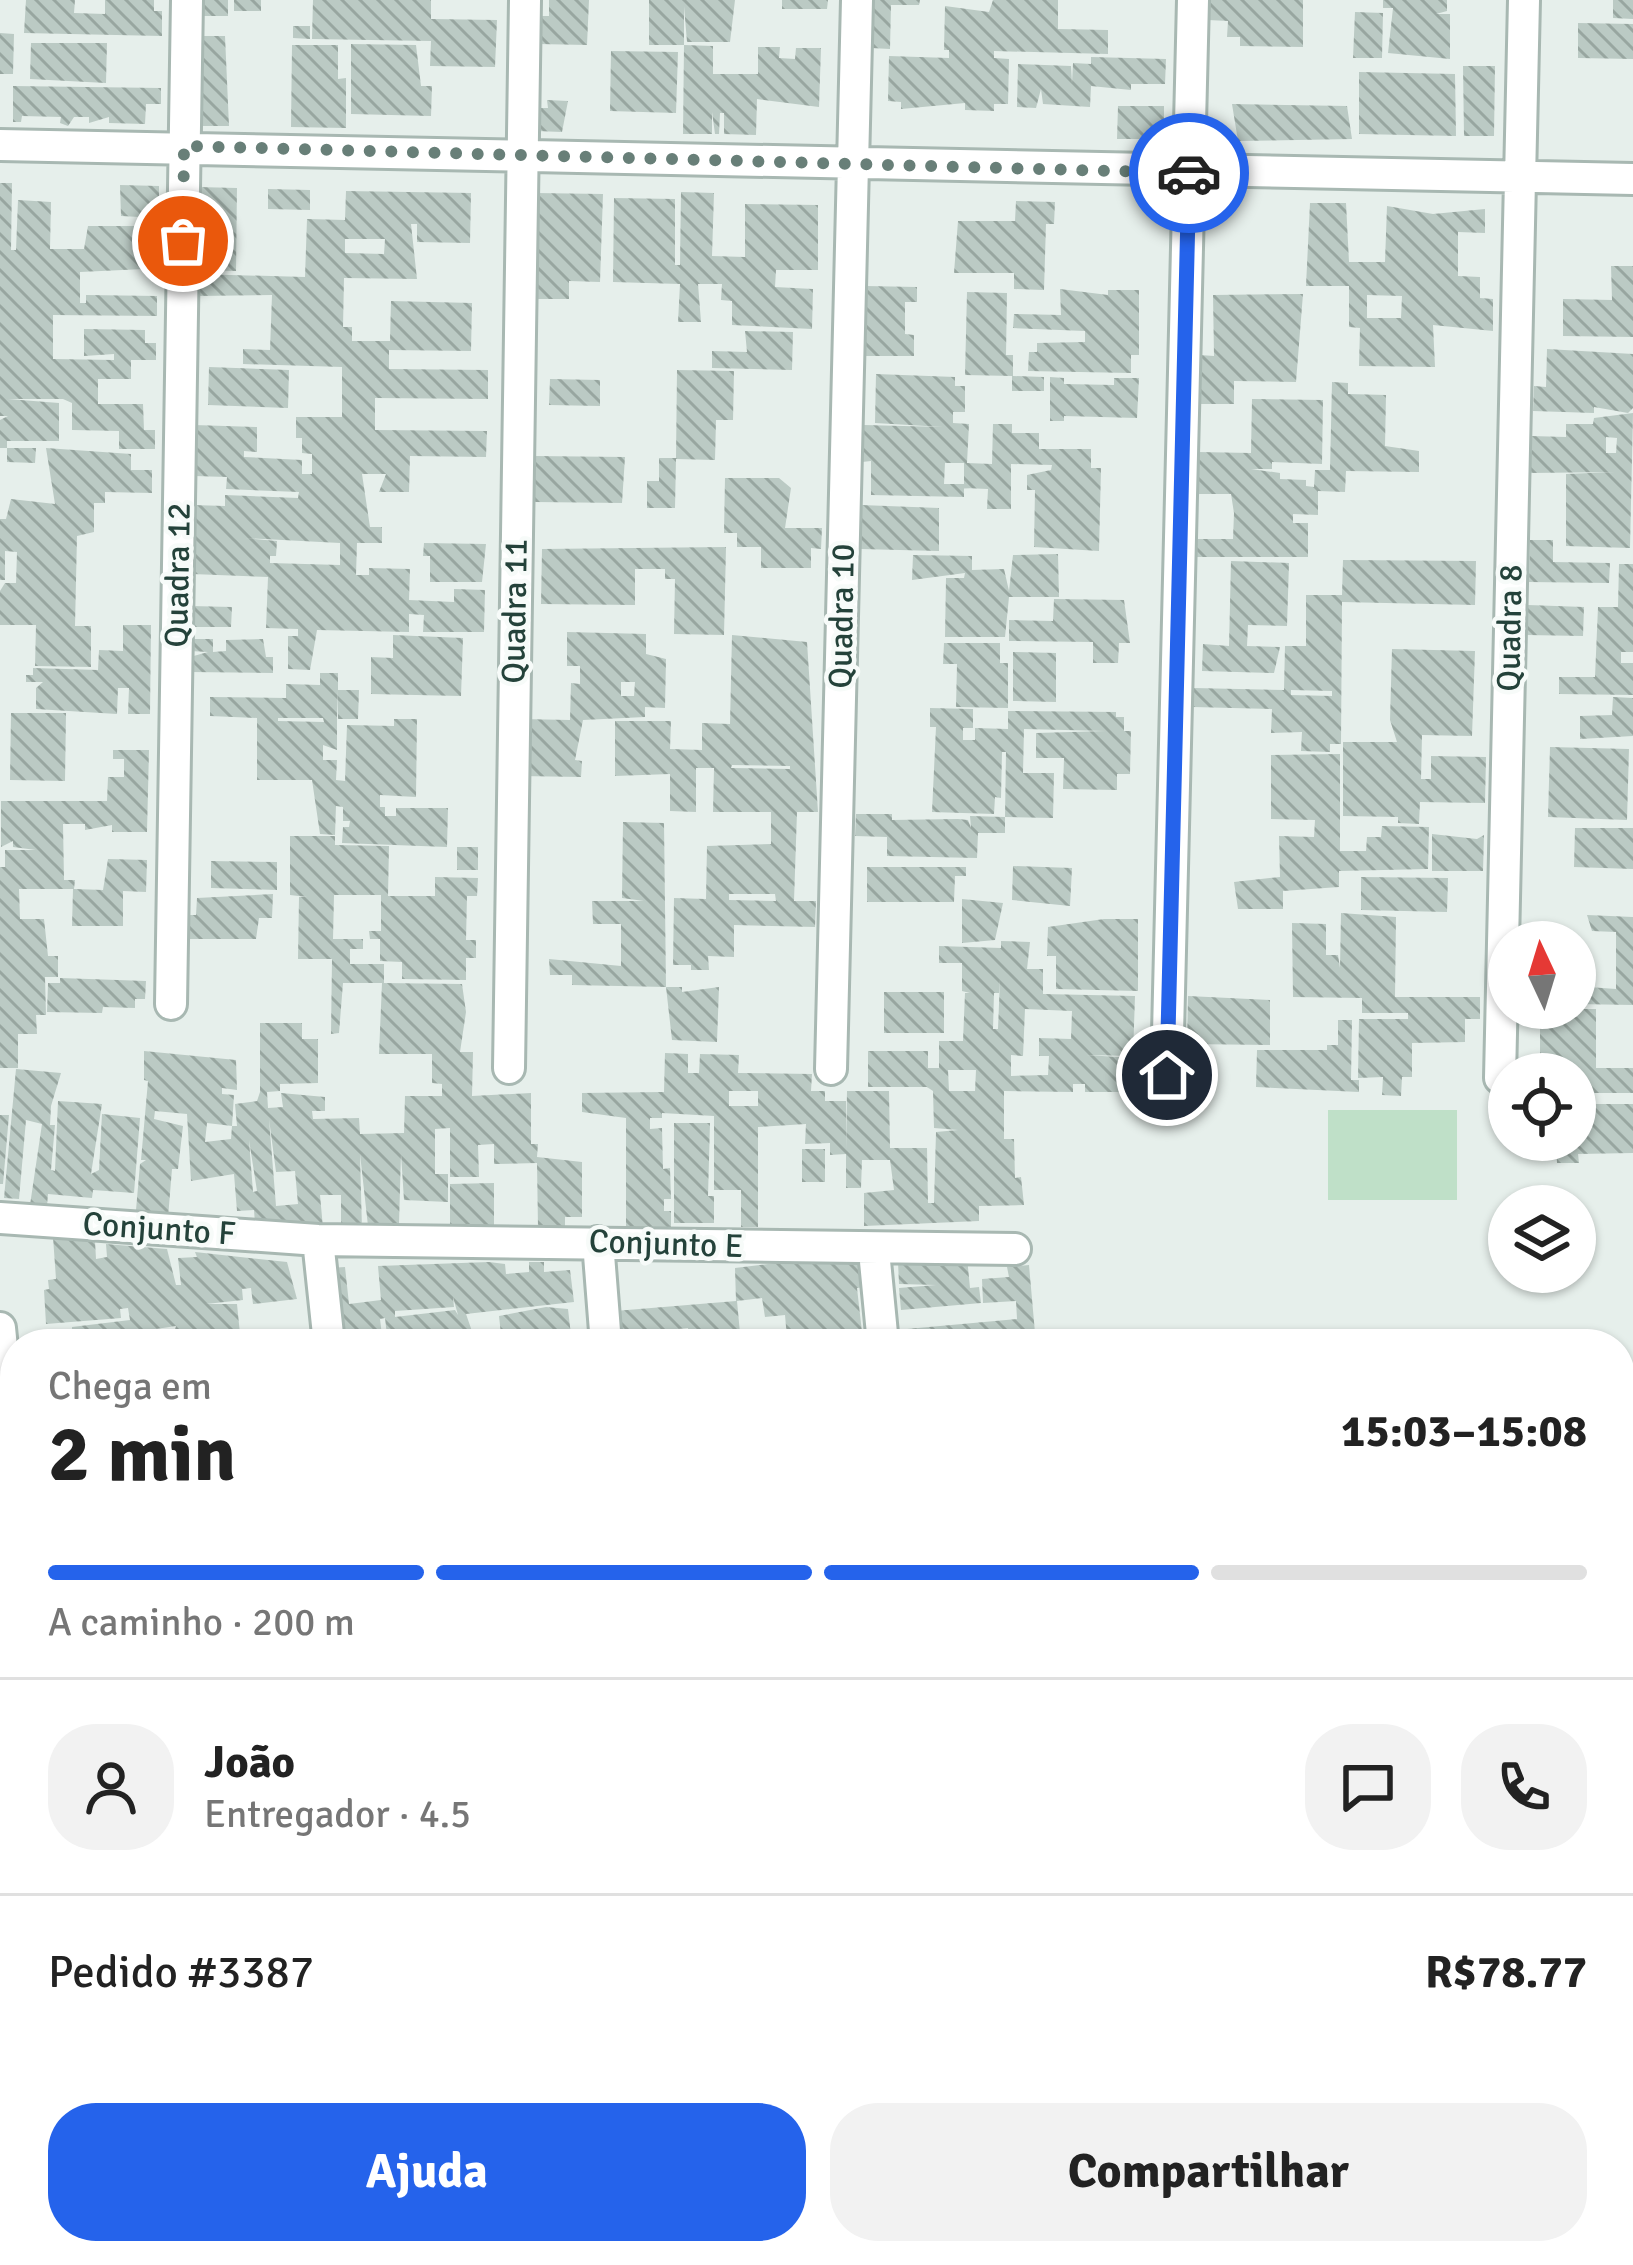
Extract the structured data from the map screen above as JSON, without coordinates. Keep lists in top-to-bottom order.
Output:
{
  "streets": {
    "street": [
      "Quadra 12",
      "Quadra 11",
      "Quadra 10",
      "Quadra 8",
      "Conjunto F",
      "Conjunto E"
    ]
  },
  "crossings": [
    ["Conjunto F", "Conjunto E"]
  ],
  "north": "top",
  "page": {
    "heading": ["2 min", "Chega em", "15:03–15:08"],
    "panel": [
      "João",
      "Entregador · 4.5",
      "Pedido #3387",
      "R$78.77"
    ],
    "bar": "A caminho · 200 m",
    "buttons": ["Ajuda", "Compartilhar"]
  }
}
